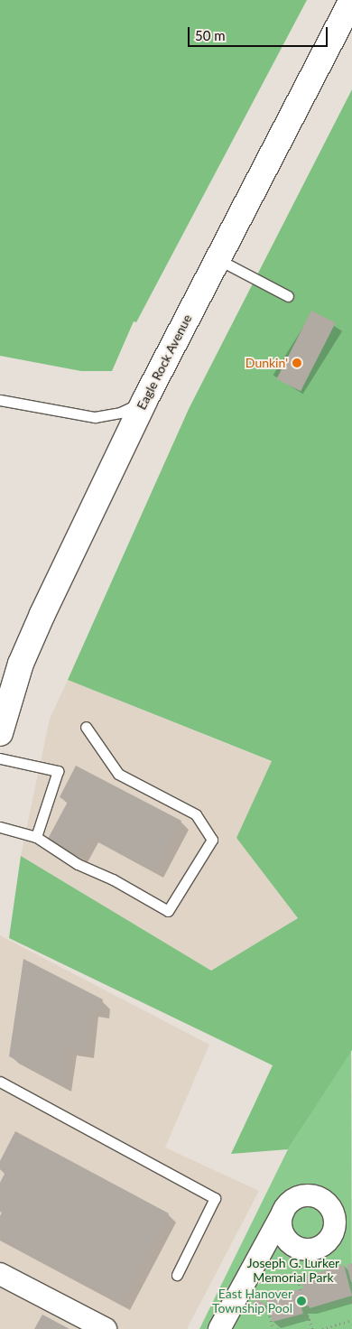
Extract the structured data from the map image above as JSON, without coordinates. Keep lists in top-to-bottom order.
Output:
{
  "streets": {
    "main road": ["Eagle Rock Avenue"]
  },
  "parks": ["Joseph G. Lurker Memorial Park"],
  "places": ["Dunkin'", "East Hanover Township Pool"],
  "scale_bar": "50 m"
}
